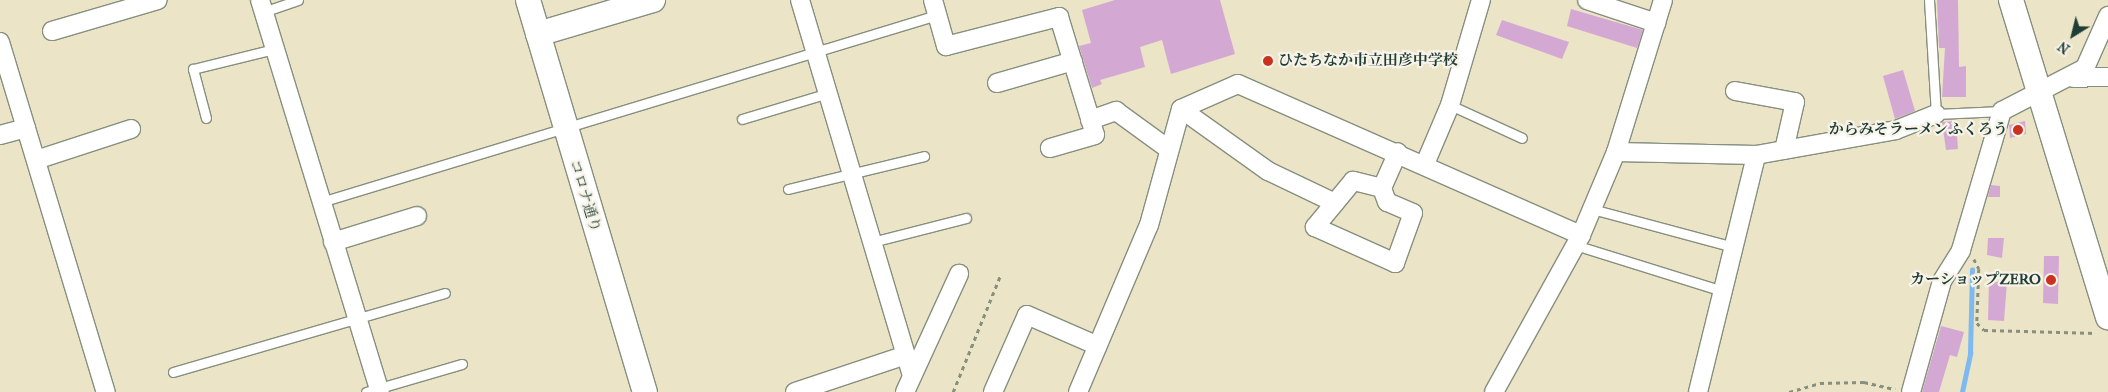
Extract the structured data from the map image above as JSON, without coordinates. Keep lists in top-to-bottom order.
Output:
{
  "streets": {
    "street": ["コロナ通り"]
  },
  "places": ["ひたちなか市立田彦中学校", "からみそラーメンふくろう", "カーショップZERO"],
  "north": "bottom left"
}
